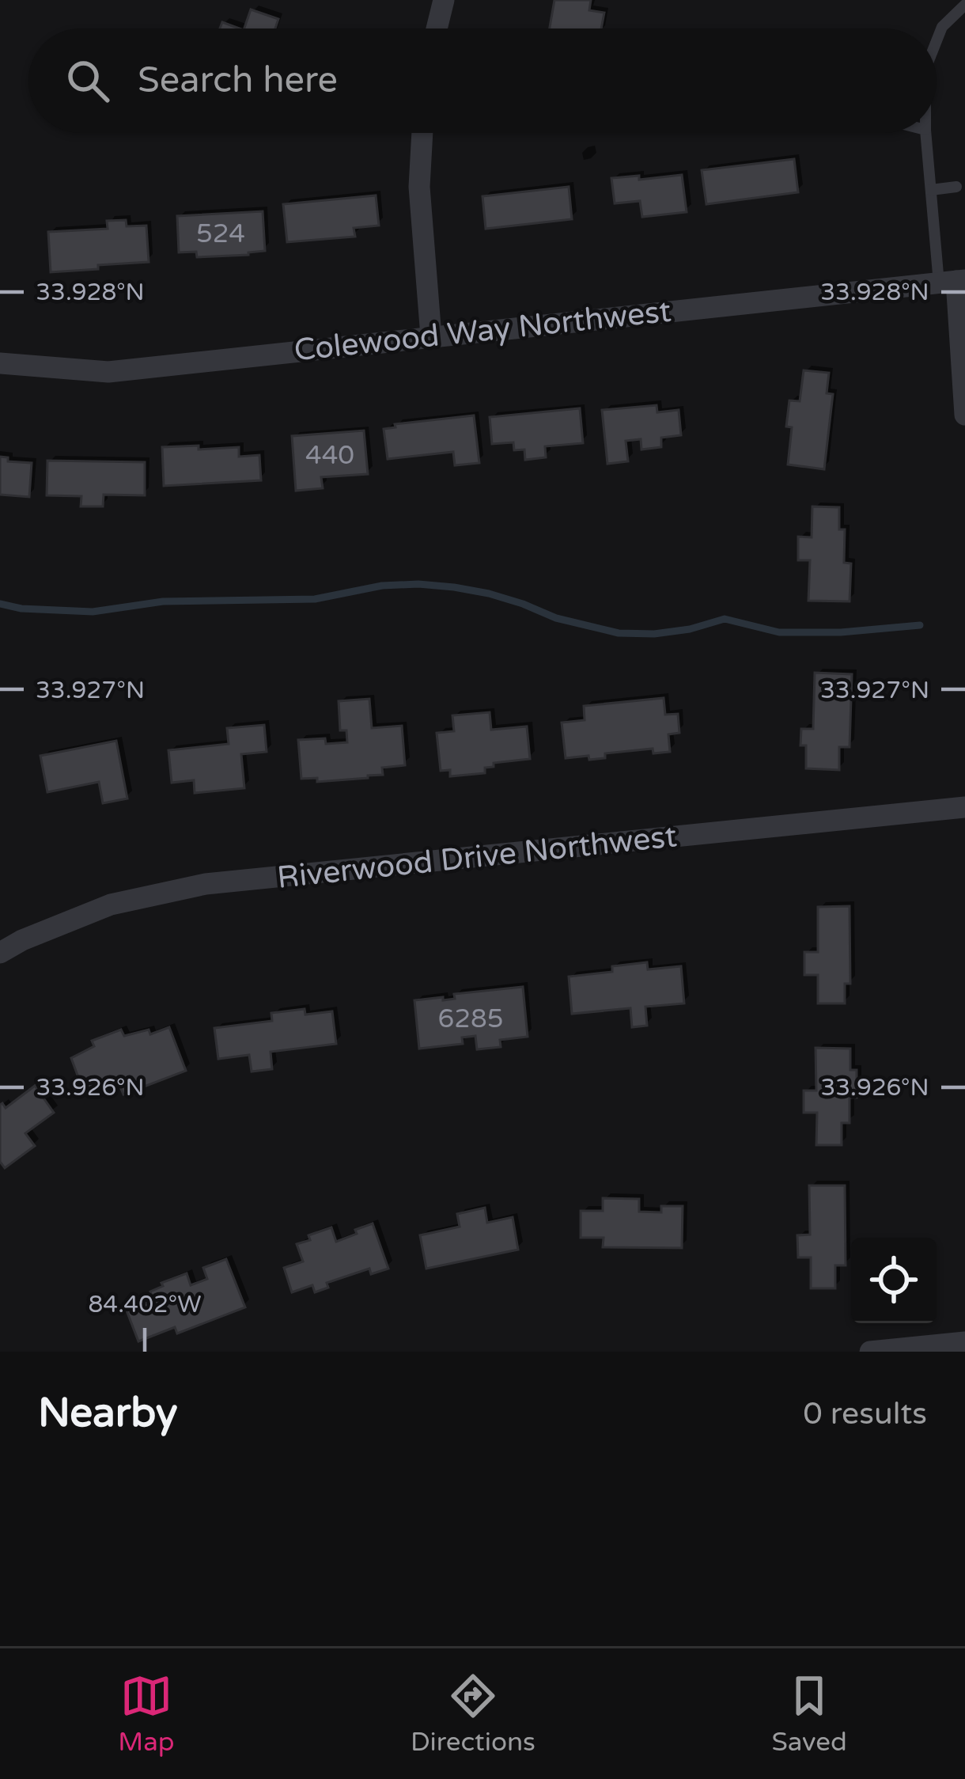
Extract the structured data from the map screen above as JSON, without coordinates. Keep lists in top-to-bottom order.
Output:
{
  "streets": {
    "street": ["Colewood Way Northwest", "Riverwood Drive Northwest"]
  },
  "house_numbers": ["524", "440", "6285"],
  "page": {
    "search": "Search here",
    "heading": ["Nearby", "0 results"],
    "nav": ["Map", "Directions", "Saved"]
  },
  "coordinates": [
    "33.928°N",
    "33.927°N",
    "33.926°N",
    "84.402°W"
  ]
}
